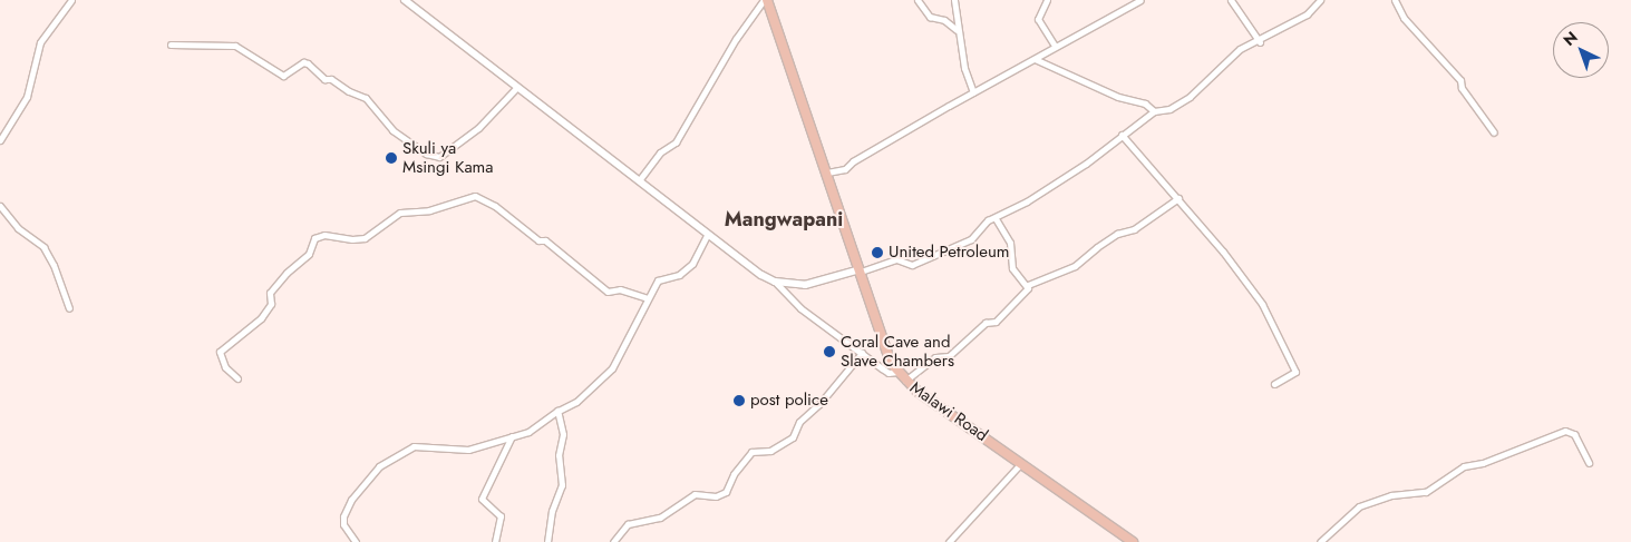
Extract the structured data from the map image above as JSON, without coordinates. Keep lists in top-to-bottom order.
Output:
{
  "streets": {
    "main road": ["Malawi Road"]
  },
  "districts": ["Mangwapani"],
  "places": [
    "Skuli ya Msingi Kama",
    "United Petroleum",
    "Coral Cave and Slave Chambers",
    "post police"
  ],
  "north": "top left"
}
